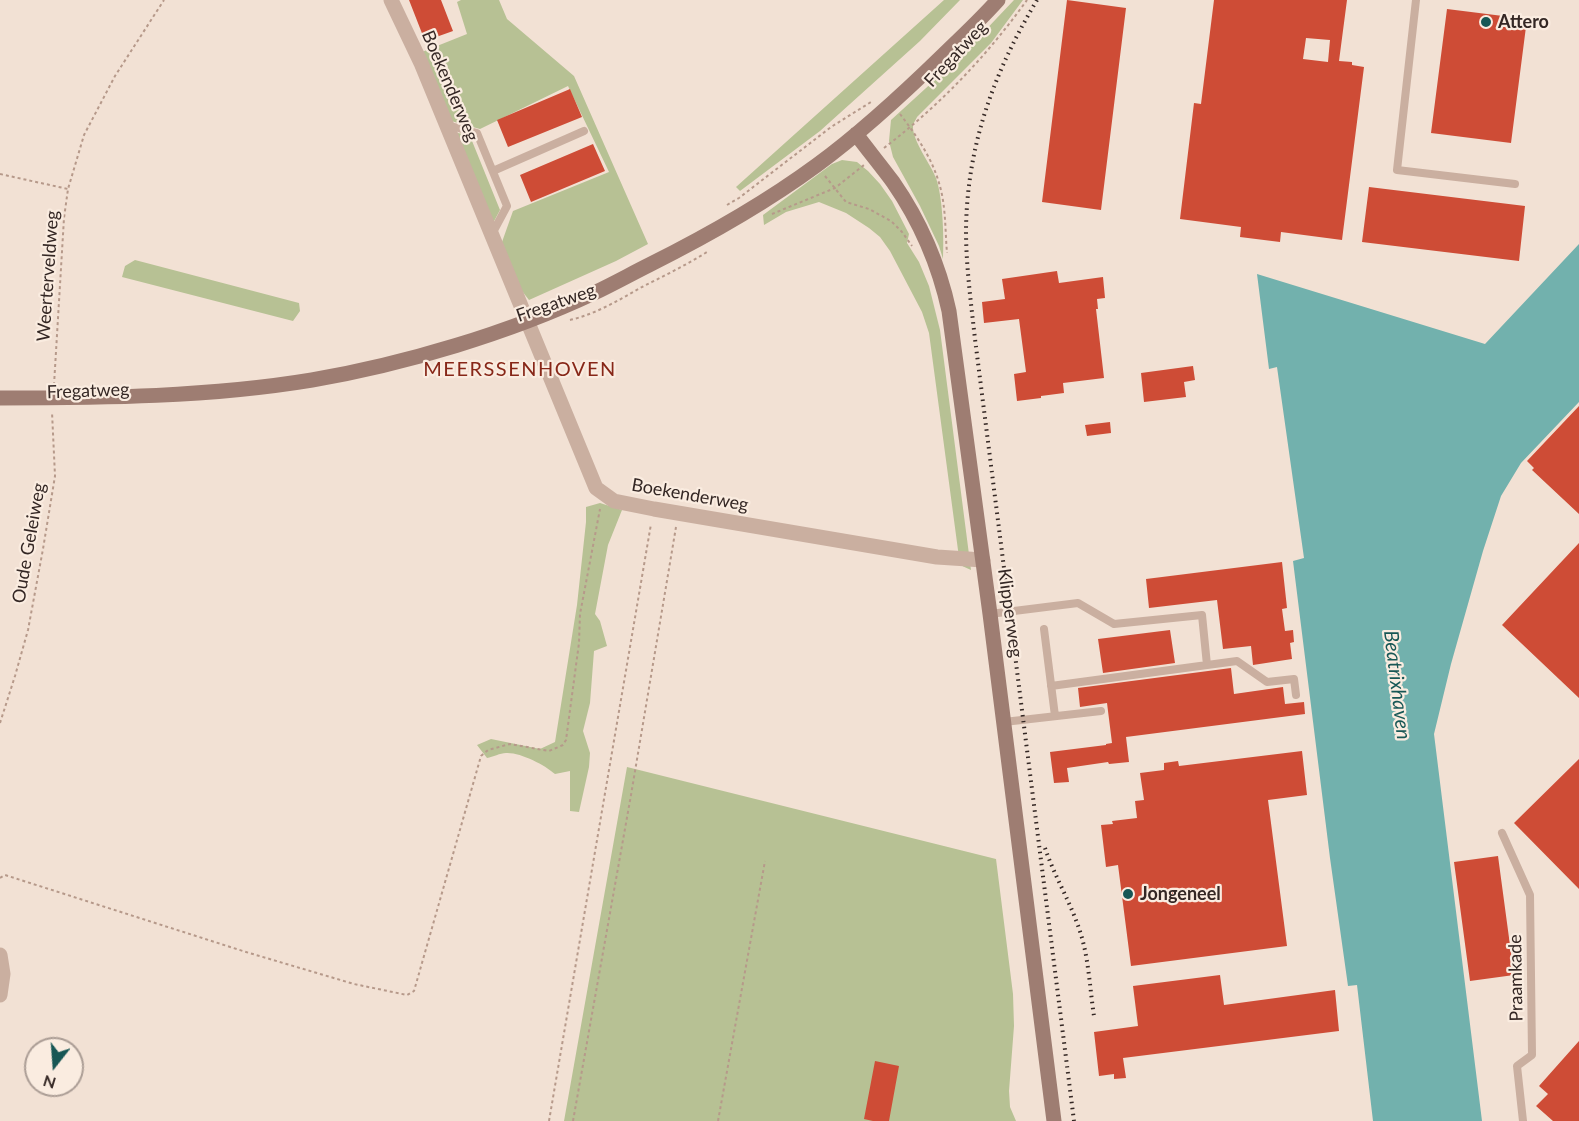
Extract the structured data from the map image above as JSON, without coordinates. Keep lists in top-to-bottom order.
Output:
{
  "streets": {
    "street": ["Fregatweg", "Boekenderweg", "Klipperweg"],
    "lane": ["Praamkade"],
    "path": ["Weerterveldweg", "Oude Geleiweg"]
  },
  "crossings": [
    ["Fregatweg", "Boekenderweg"],
    ["Fregatweg", "Weerterveldweg"],
    ["Fregatweg", "Oude Geleiweg"],
    ["Fregatweg", "Klipperweg"],
    ["Boekenderweg", "Klipperweg"],
    ["Weerterveldweg", "Oude Geleiweg"]
  ],
  "districts": ["MEERSSENHOVEN"],
  "water": ["Beatrixhaven"],
  "places": ["Attero", "Jongeneel"],
  "north": "bottom"
}
